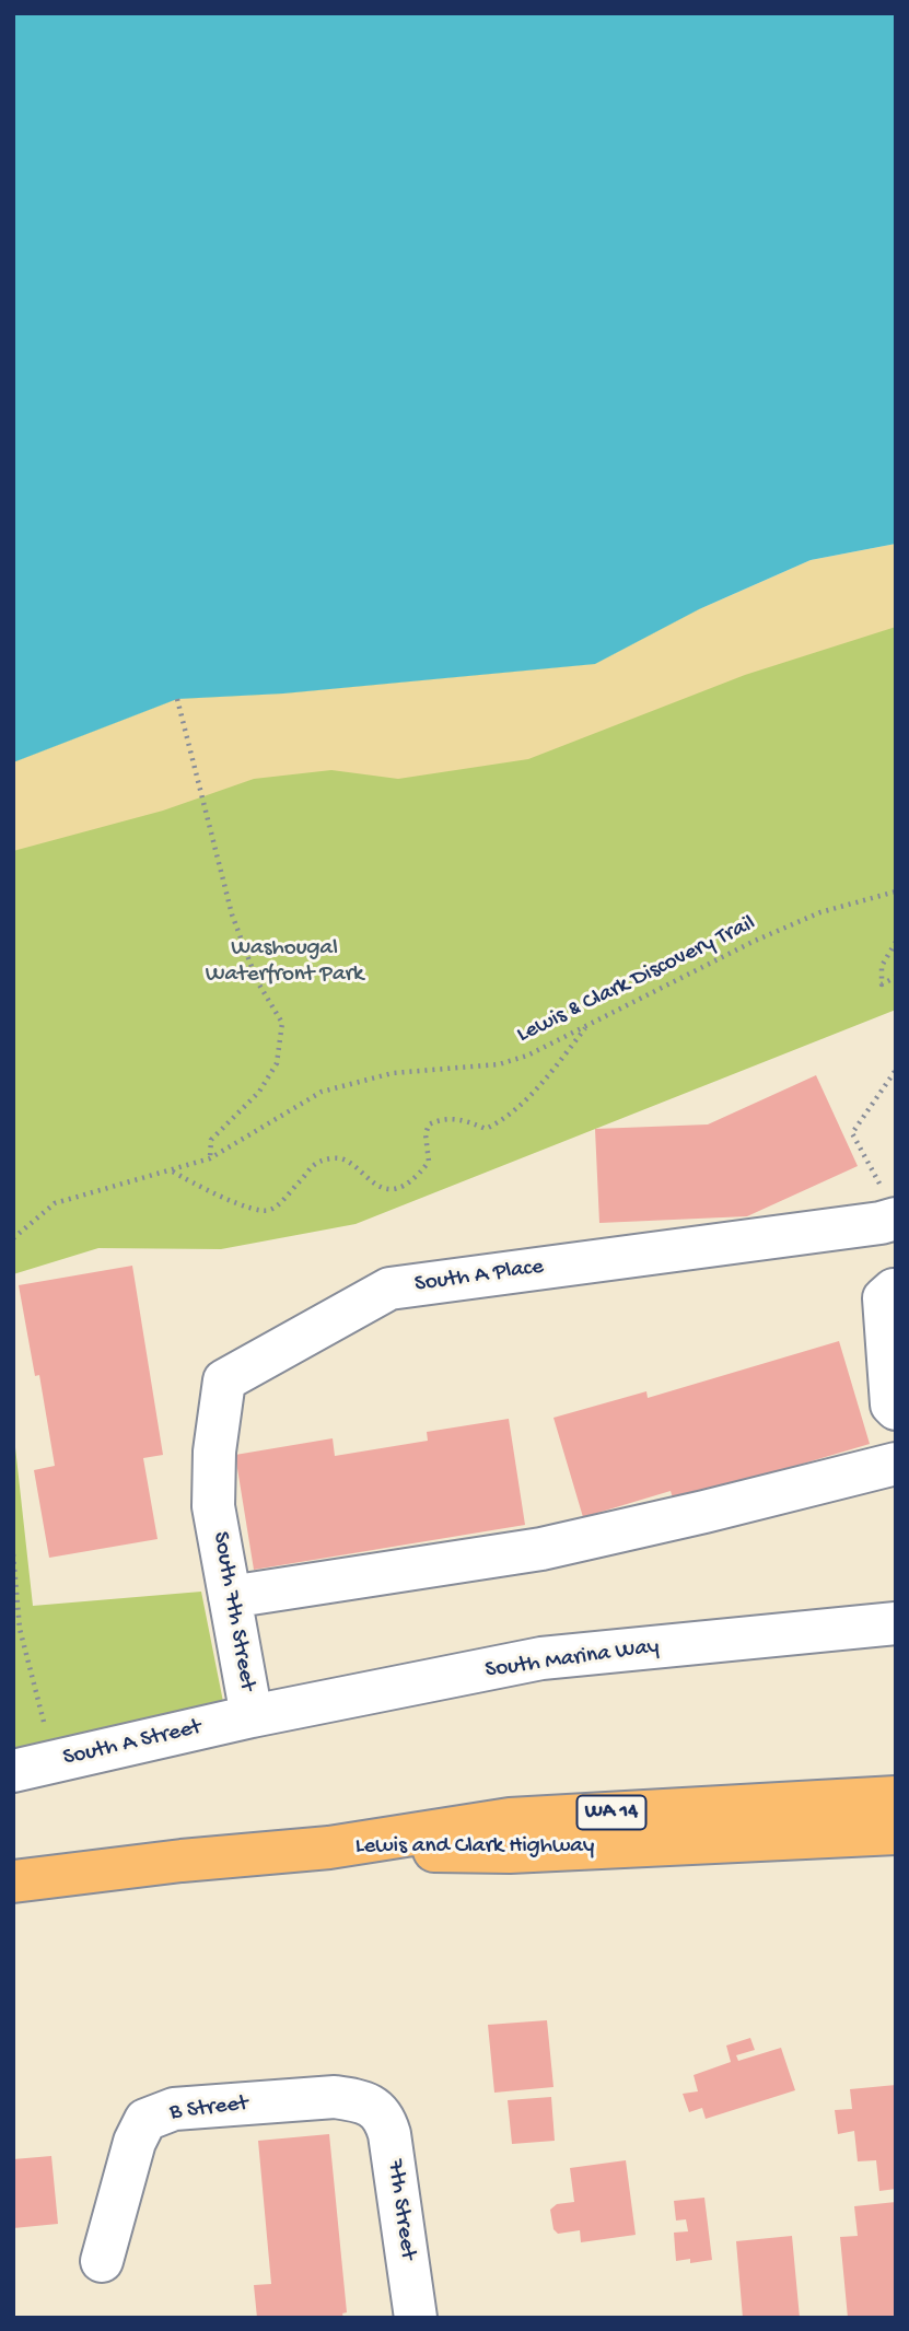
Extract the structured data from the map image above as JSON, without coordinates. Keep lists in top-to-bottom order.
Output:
{
  "streets": {
    "highway": ["WA 14", "Lewis and Clark Highway"],
    "street": [
      "South A Place",
      "South 7th Street",
      "South Marina Way",
      "South A Street",
      "B Street",
      "7th Street"
    ],
    "path": ["Lewis & Clark Discovery Trail"]
  },
  "crossings": [
    ["South A Place", "South 7th Street"],
    ["South 7th Street", "South Marina Way"],
    ["South 7th Street", "South A Street"],
    ["South Marina Way", "South A Street"],
    ["B Street", "7th Street"]
  ],
  "parks": ["Washougal Waterfront Park"]
}
